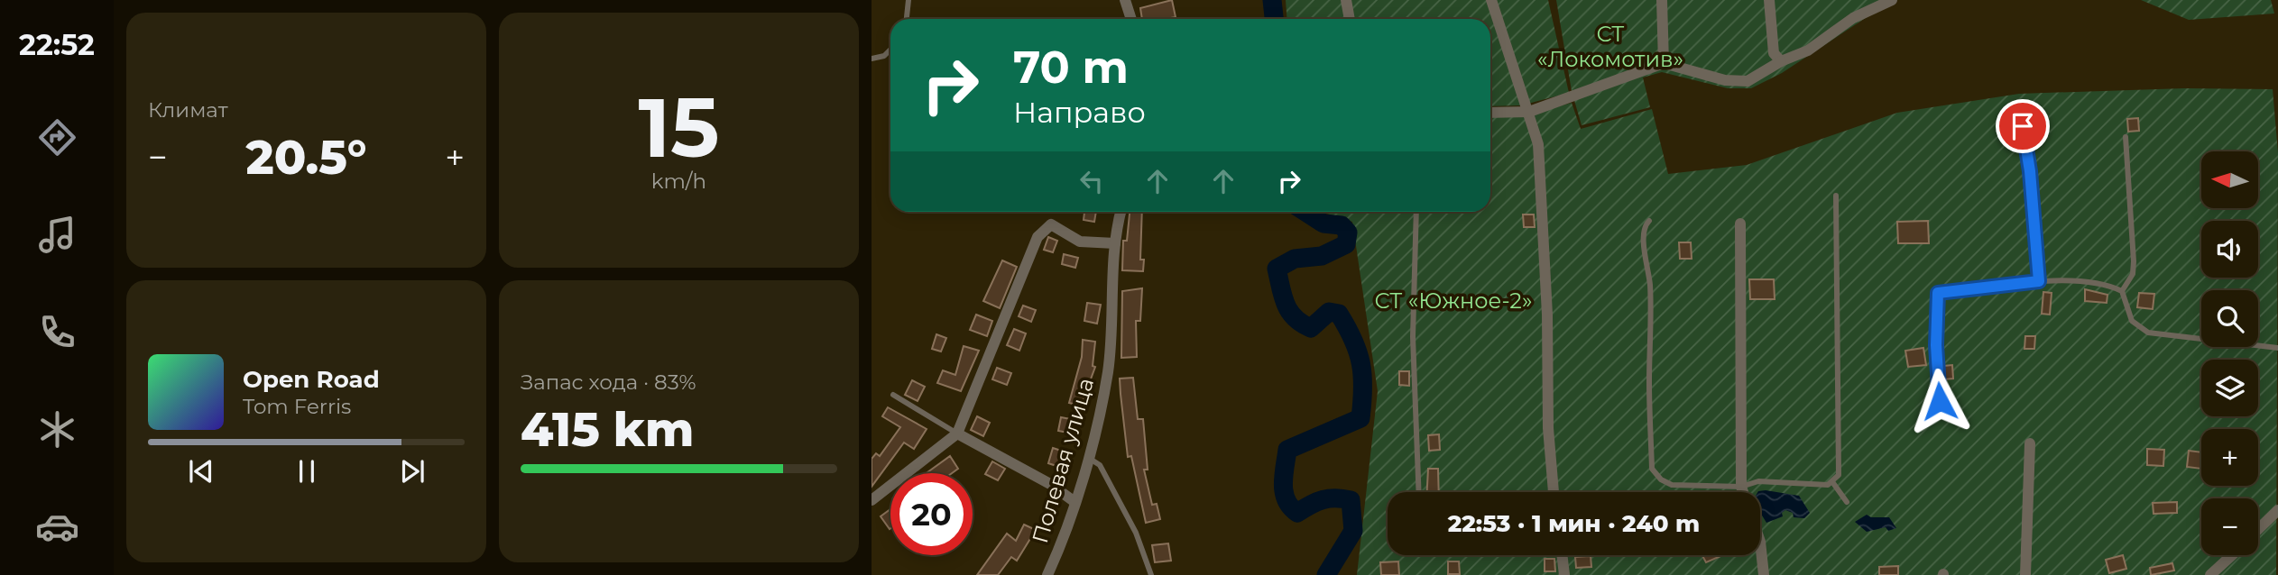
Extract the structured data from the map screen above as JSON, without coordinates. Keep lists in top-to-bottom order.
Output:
{
  "streets": {
    "street": ["Полевая улица"]
  },
  "parks": ["СТ «Локомотив»", "СТ «Южное-2»"],
  "north": "left",
  "page": {
    "tabs": "22:52",
    "tile": [
      "Климат",
      ["15", "km/h"],
      ["Запас хода · 83%", "415 km"]
    ],
    "turn": ["70 m", "Направо"],
    "heat": ["−", "20.5°", "+"],
    "map_buttons": ["+", "−"],
    "song": ["Open Road", "Tom Ferris"],
    "limit": "20",
    "trip": "22:53 · 1 мин · 240 m"
  }
}
